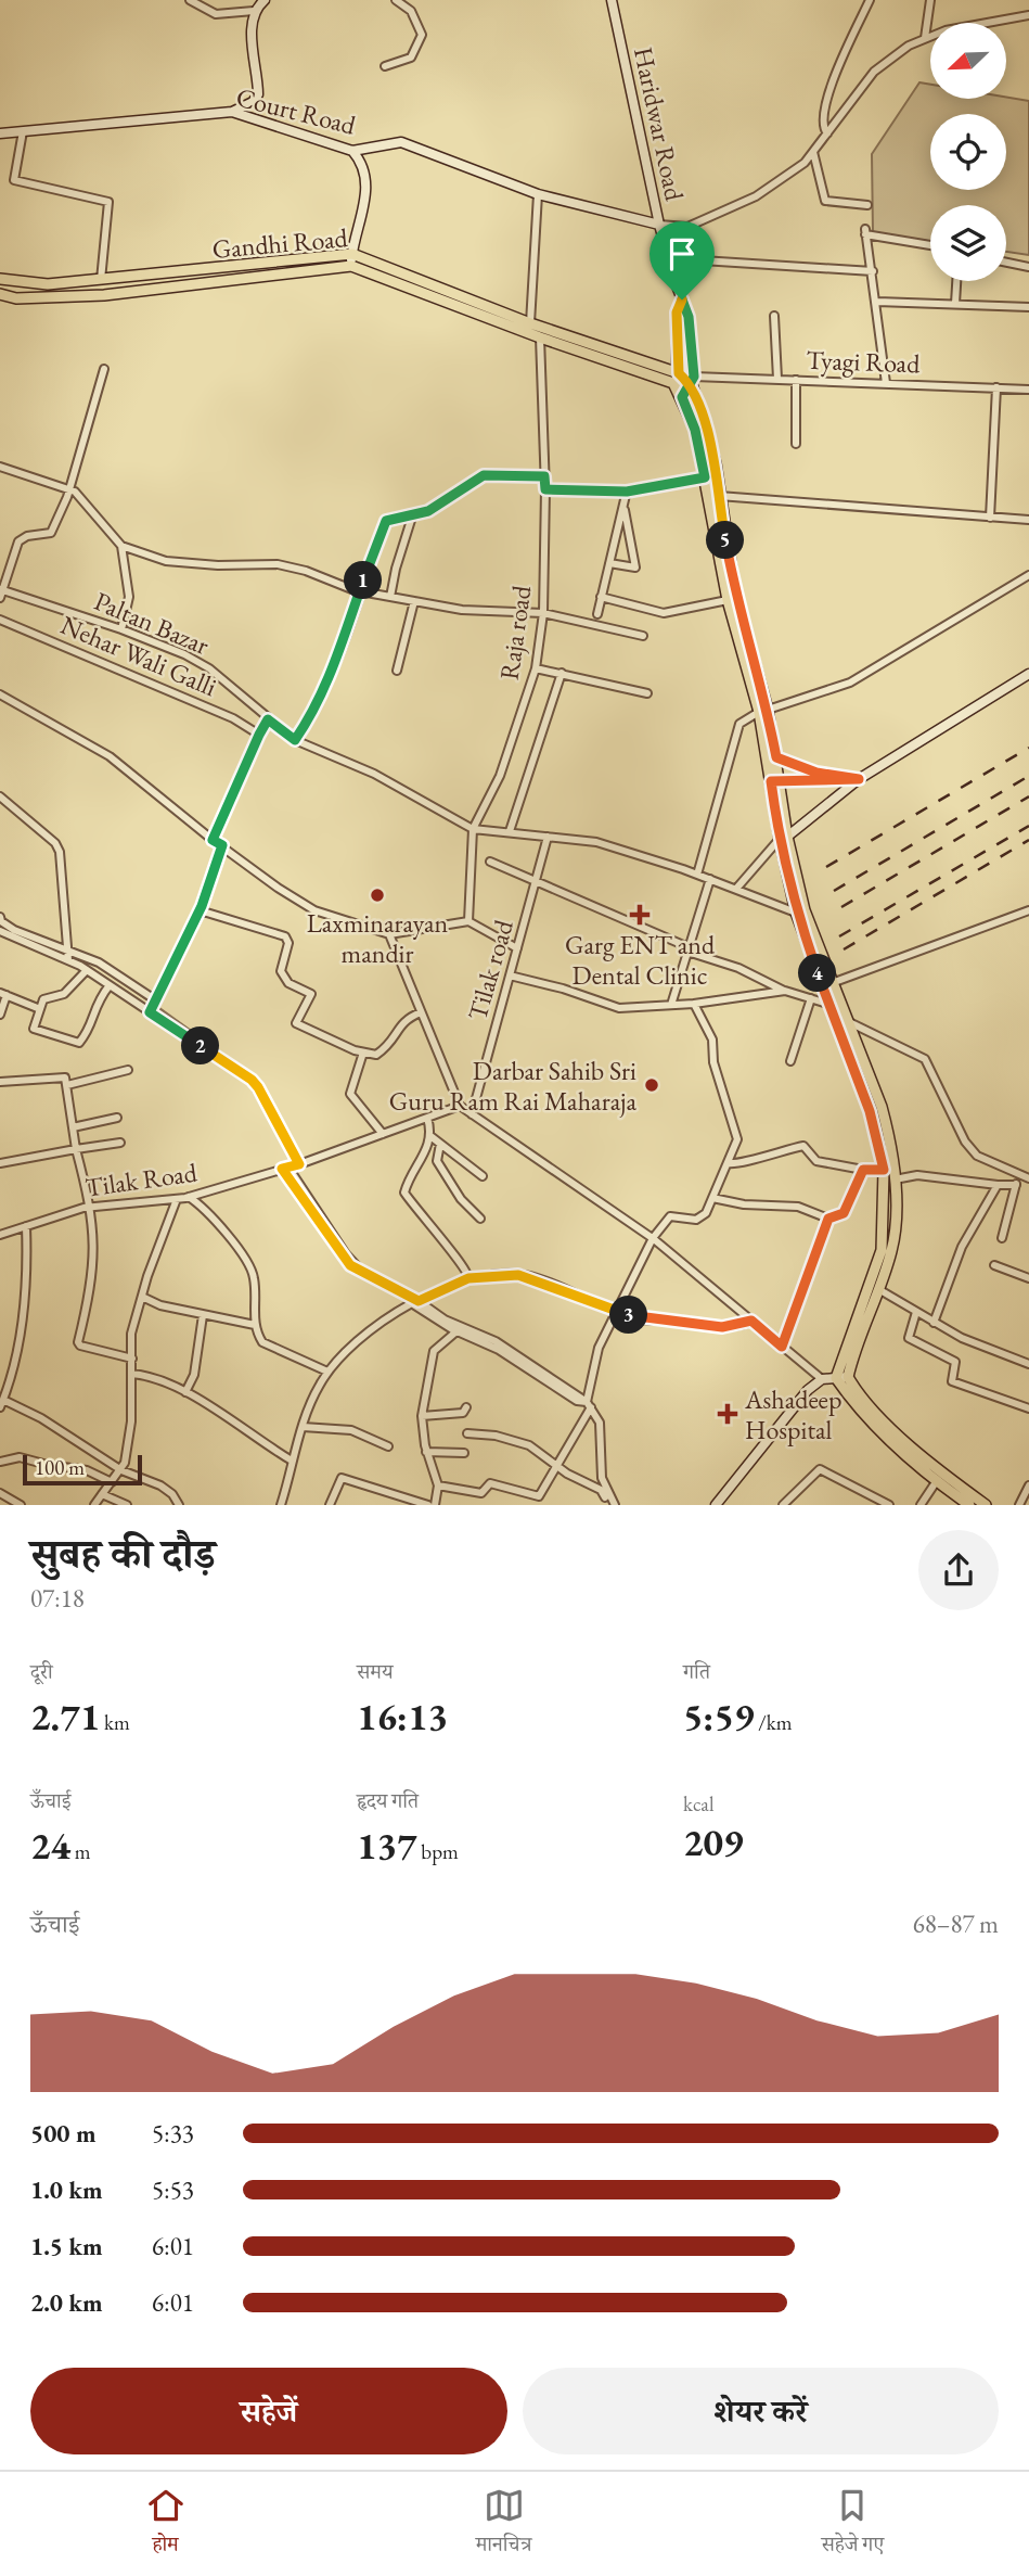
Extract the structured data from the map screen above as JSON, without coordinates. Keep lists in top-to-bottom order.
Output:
{
  "streets": {
    "main road": ["Gandhi Road"],
    "street": [
      "Court Road",
      "Haridwar Road",
      "Tyagi Road",
      "Paltan Bazar",
      "Raja road",
      "Nehar Wali Galli",
      "Tilak road",
      "Tilak Road"
    ]
  },
  "crossings": [
    ["Court Road", "Haridwar Road"],
    ["Haridwar Road", "Gandhi Road"],
    ["Haridwar Road", "Tyagi Road"],
    ["Gandhi Road", "Raja road"],
    ["Paltan Bazar", "Raja road"]
  ],
  "places": {
    "other": ["Laxminarayan mandir", "Darbar Sahib Sri Guru Ram Rai Maharaja"],
    "health": ["Garg ENT and Dental Clinic", "Ashadeep Hospital"]
  },
  "scale_bar": "100 m",
  "north": "bottom left",
  "page": {
    "pins": [
      "5",
      "1",
      "4",
      "2",
      "3"
    ],
    "scale": "100 m",
    "heading": ["सुबह की दौड़", "07:18"],
    "stats": [
      ["दूरी", "2.71 km"],
      ["समय", "16:13"],
      ["गति", "5:59 /km"],
      ["ऊँचाई", "24 m"],
      ["हृदय गति", "137 bpm"],
      ["kcal", "209"]
    ],
    "chart": ["ऊँचाई", "68–87 m"],
    "list": [
      {
        "name": "500 m",
        "note": "5:33"
      },
      {
        "name": "1.0 km",
        "note": "5:53"
      },
      {
        "name": "1.5 km",
        "note": "6:01"
      },
      {
        "name": "2.0 km",
        "note": "6:01"
      }
    ],
    "buttons": ["सहेजें", "शेयर करें"],
    "tabs": ["होम", "मानचित्र", "सहेजे गए"]
  }
}
